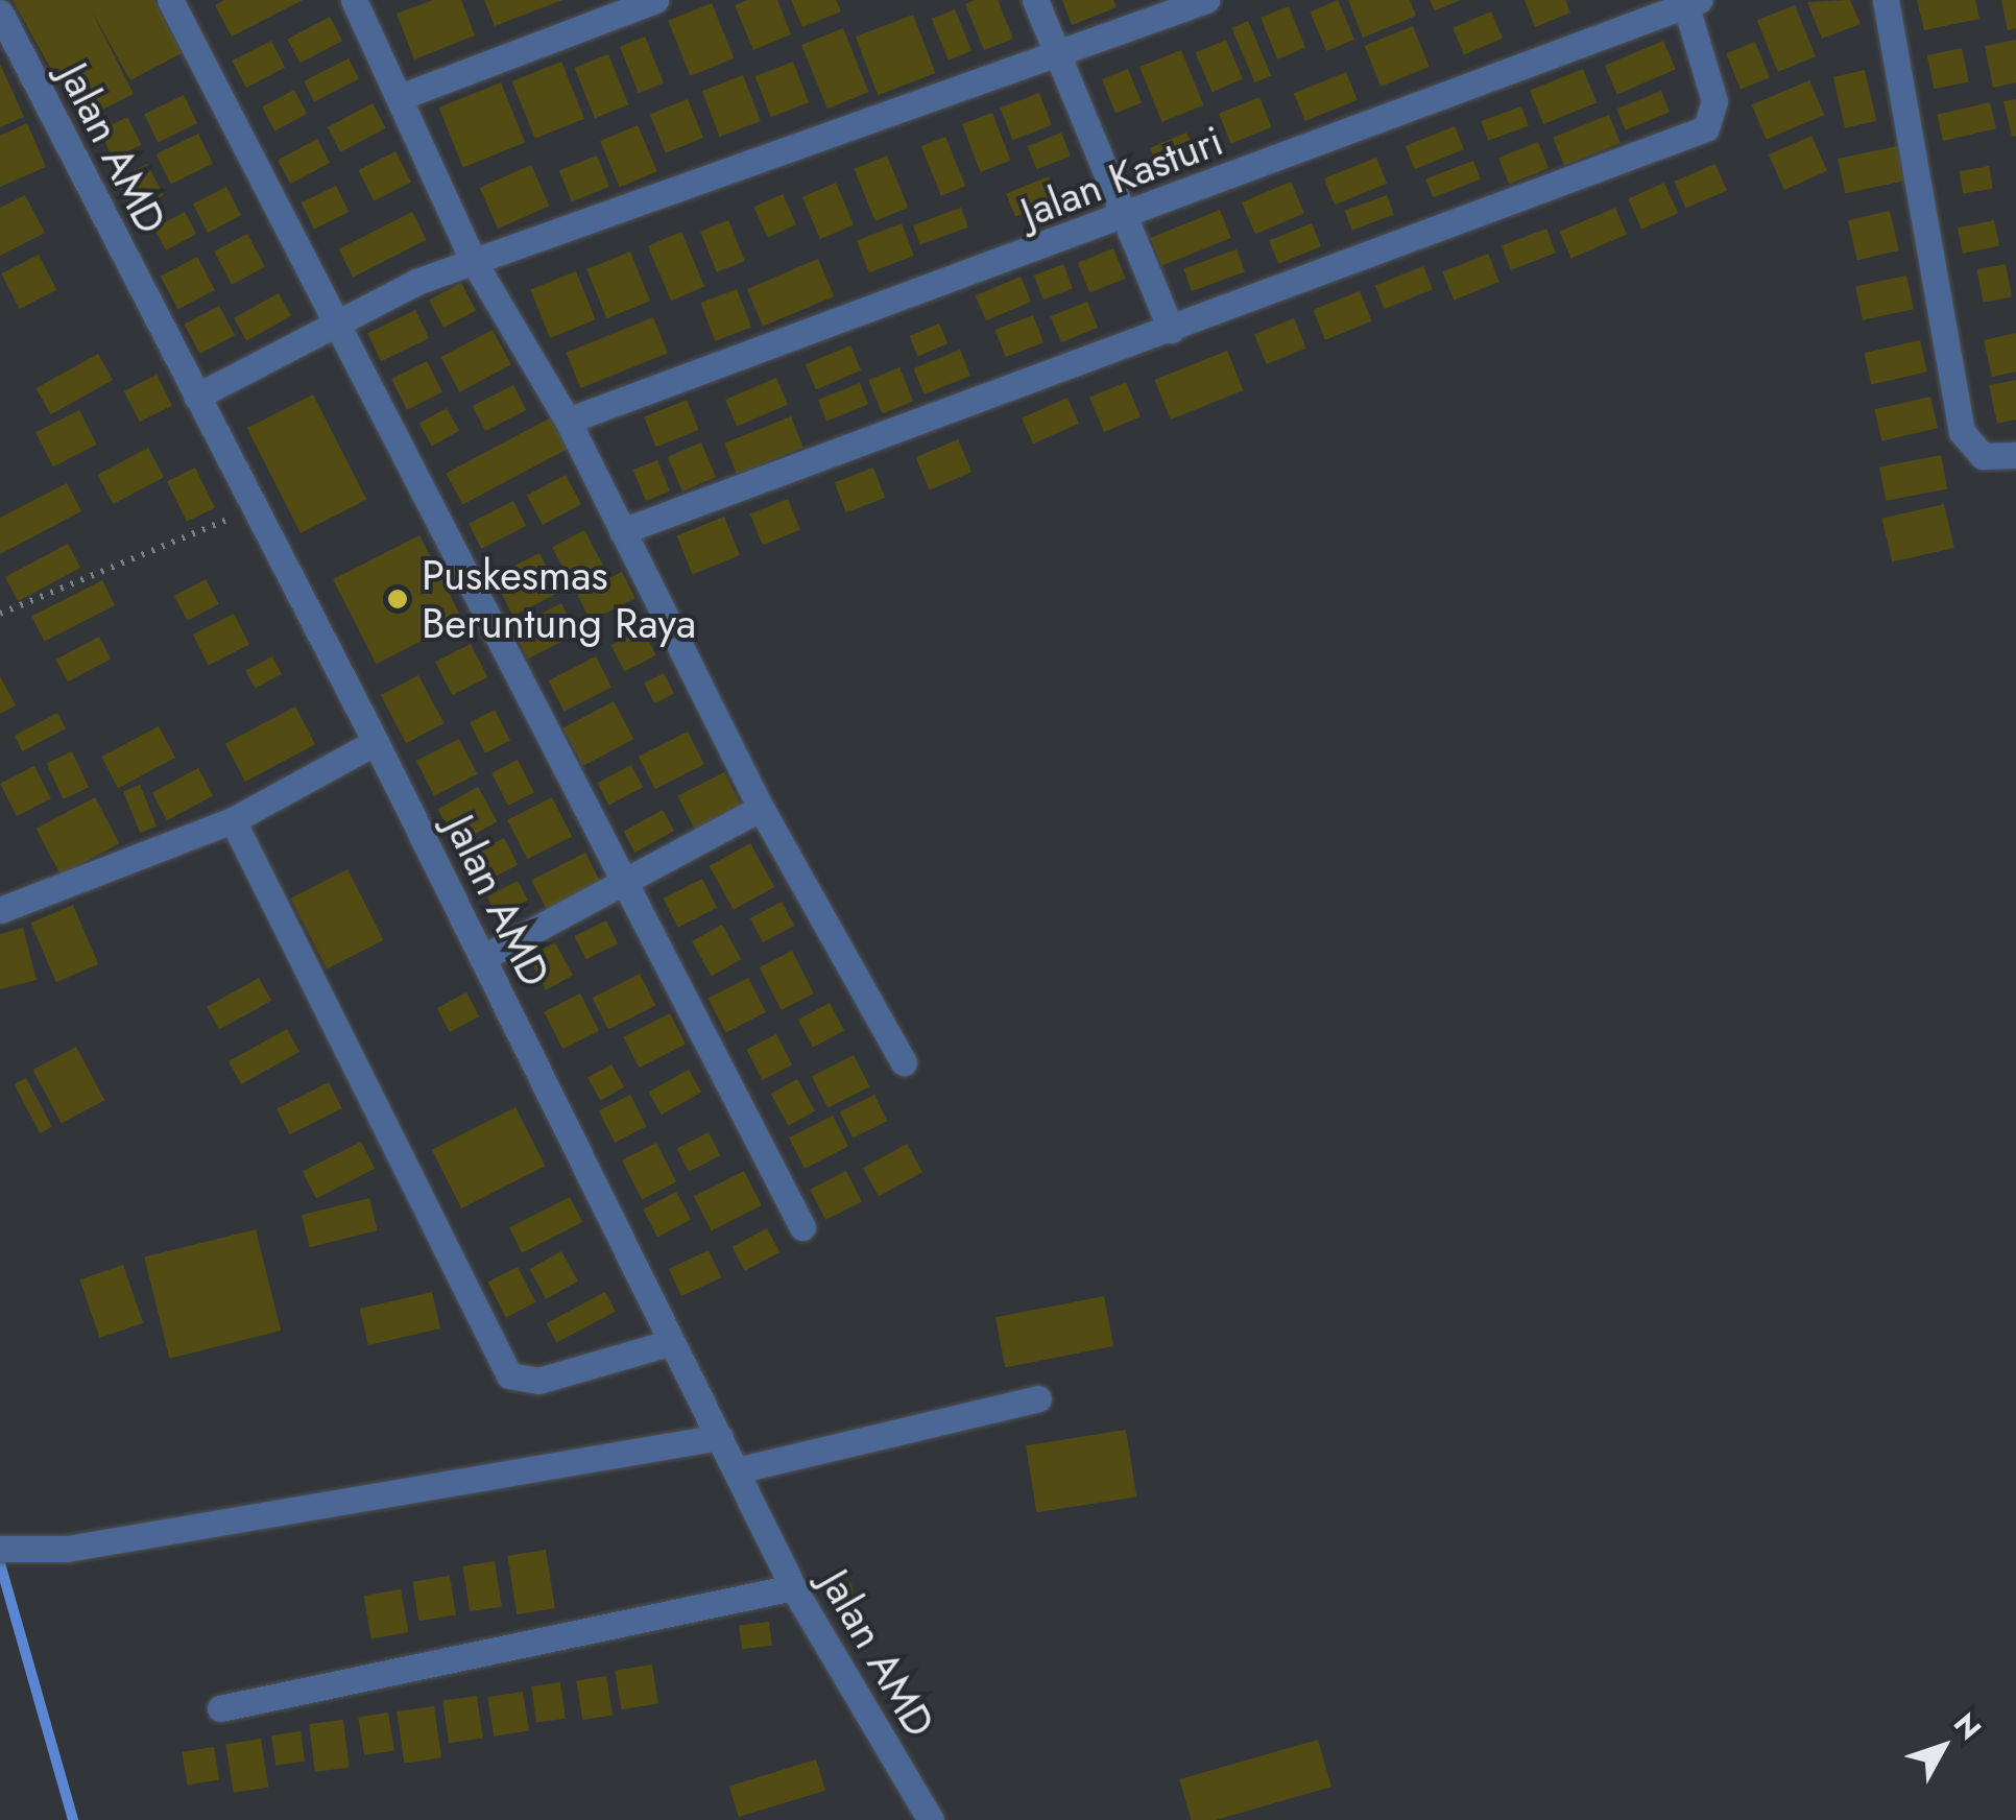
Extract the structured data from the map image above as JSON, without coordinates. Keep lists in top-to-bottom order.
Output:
{
  "streets": {
    "street": ["Jalan AMD", "Jalan Kasturi"]
  },
  "places": ["Puskesmas Beruntung Raya"],
  "north": "top right"
}
